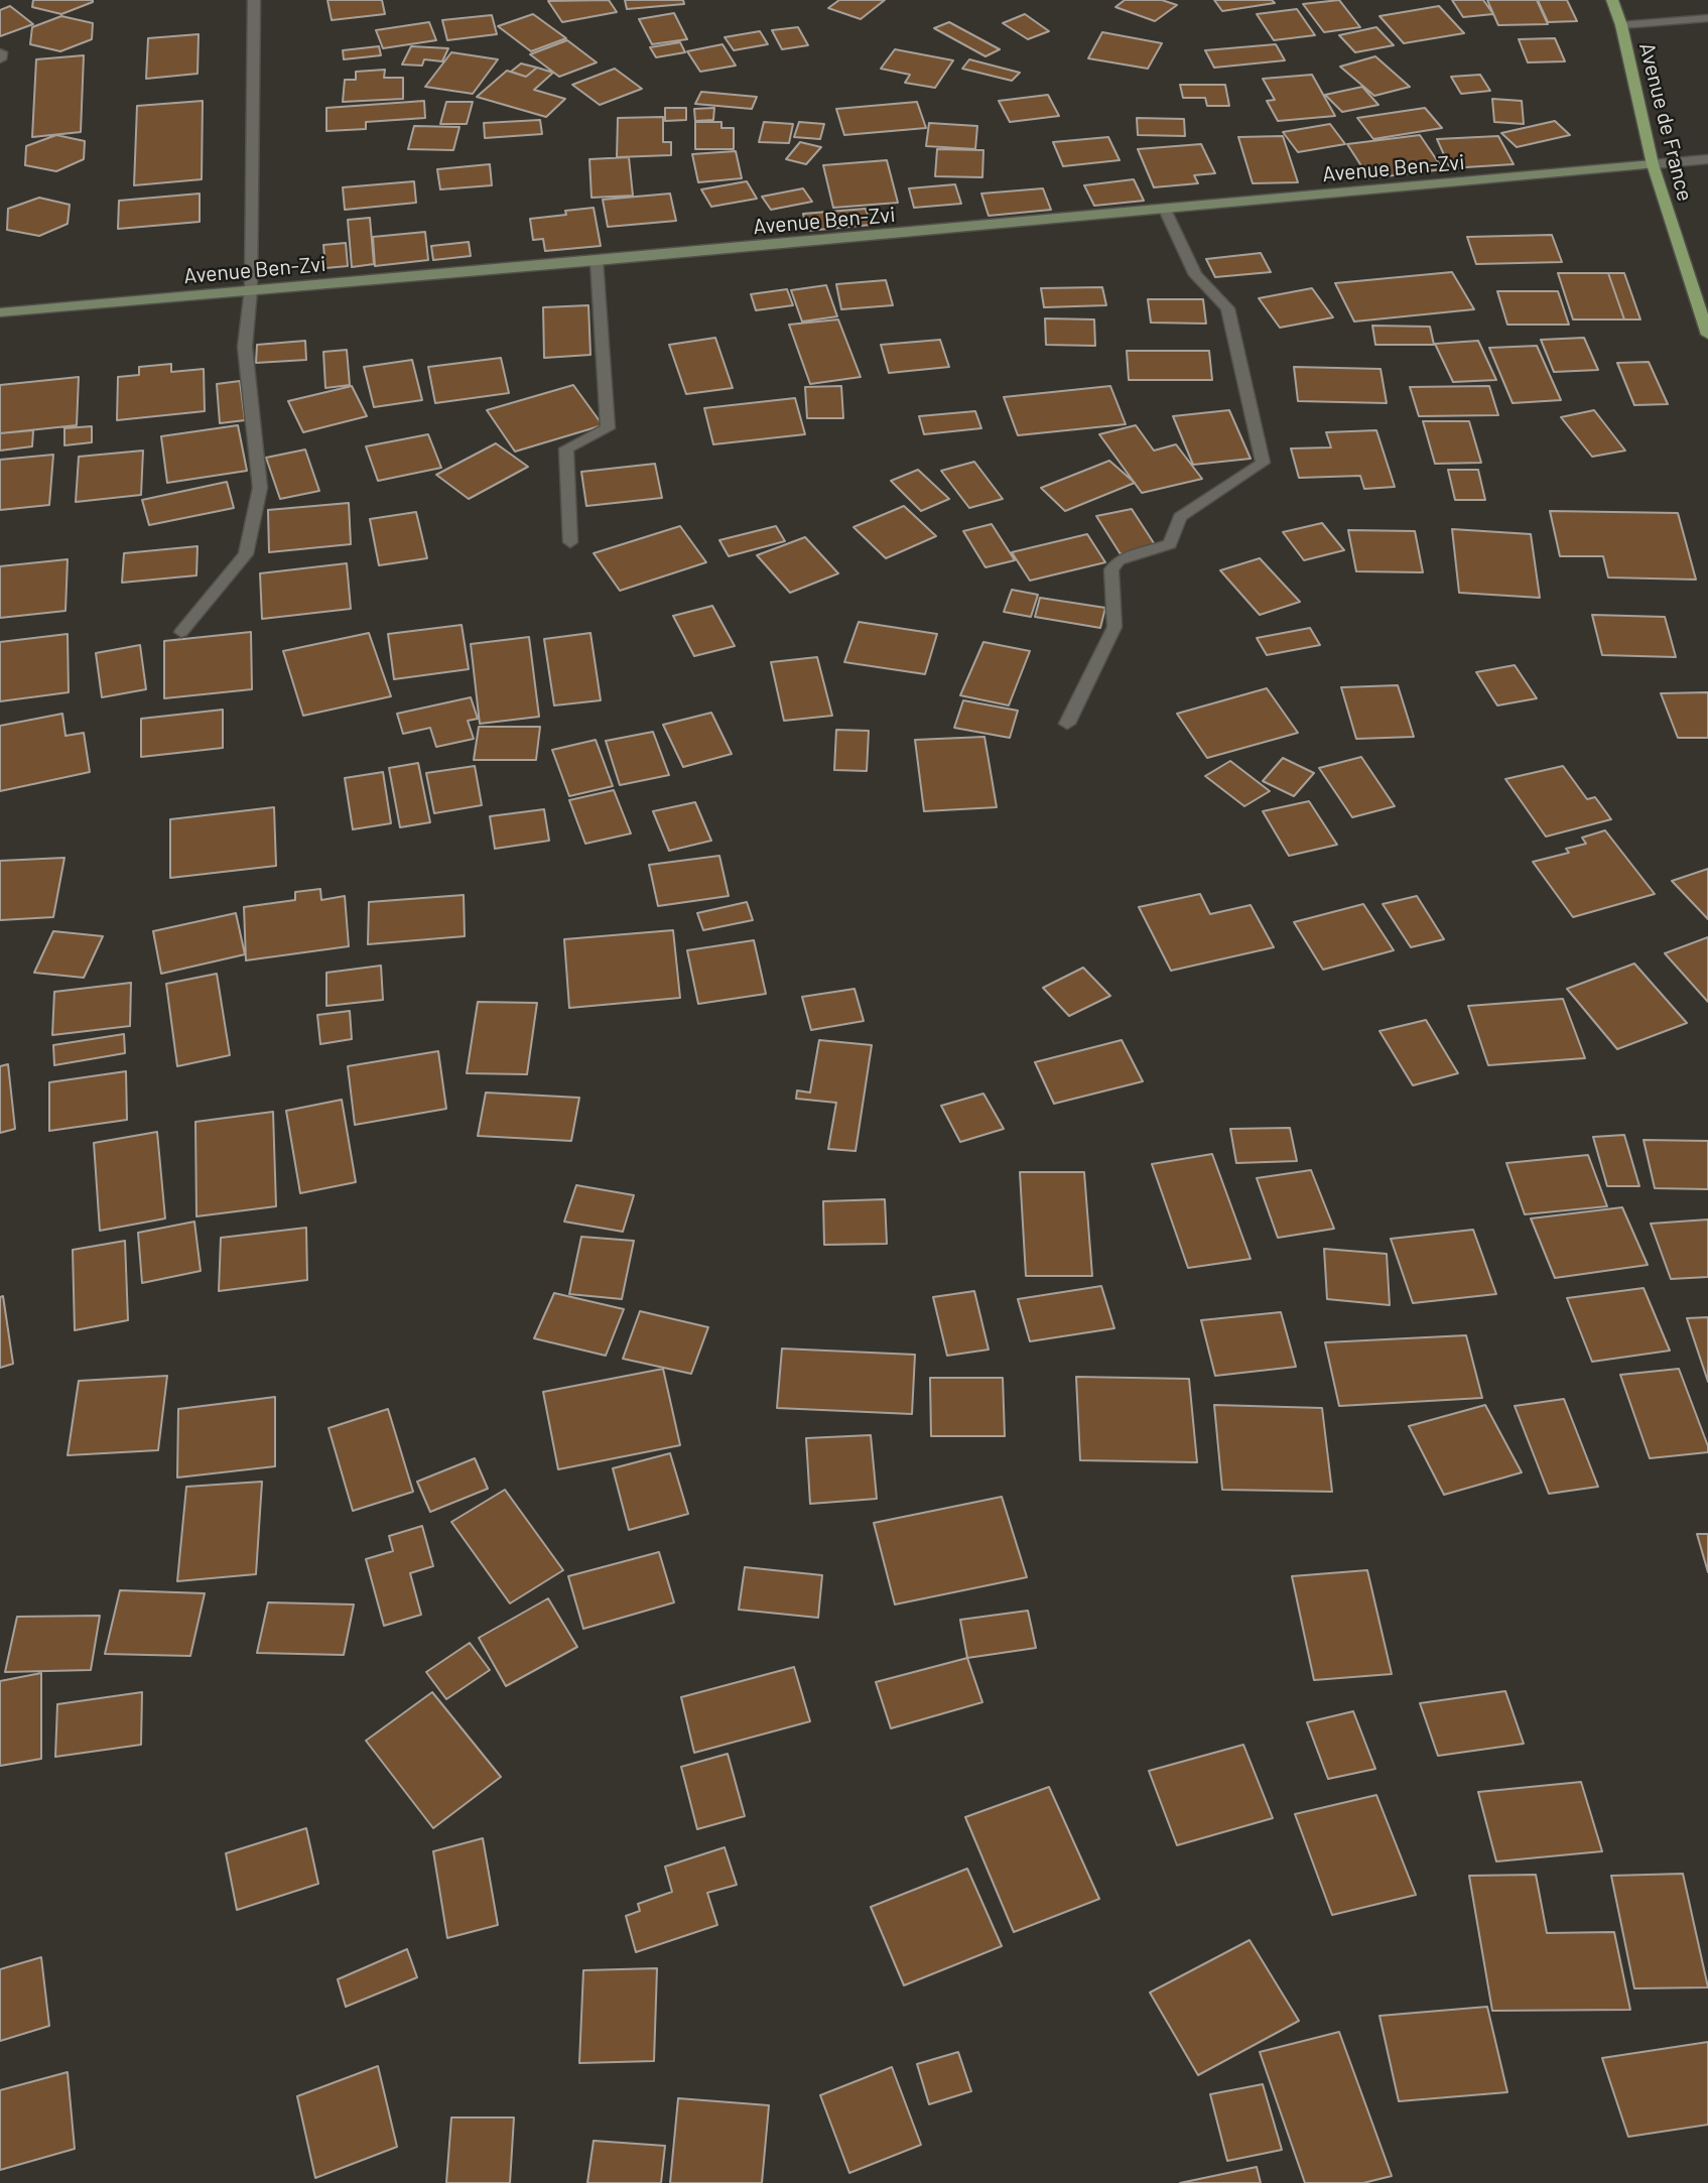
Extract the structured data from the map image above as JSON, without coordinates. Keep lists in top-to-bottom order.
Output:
{
  "streets": {
    "main road": ["Avenue de France"],
    "street": ["Avenue Ben-Zvi"]
  },
  "crossings": [
    ["Avenue de France", "Avenue Ben-Zvi"]
  ]
}
